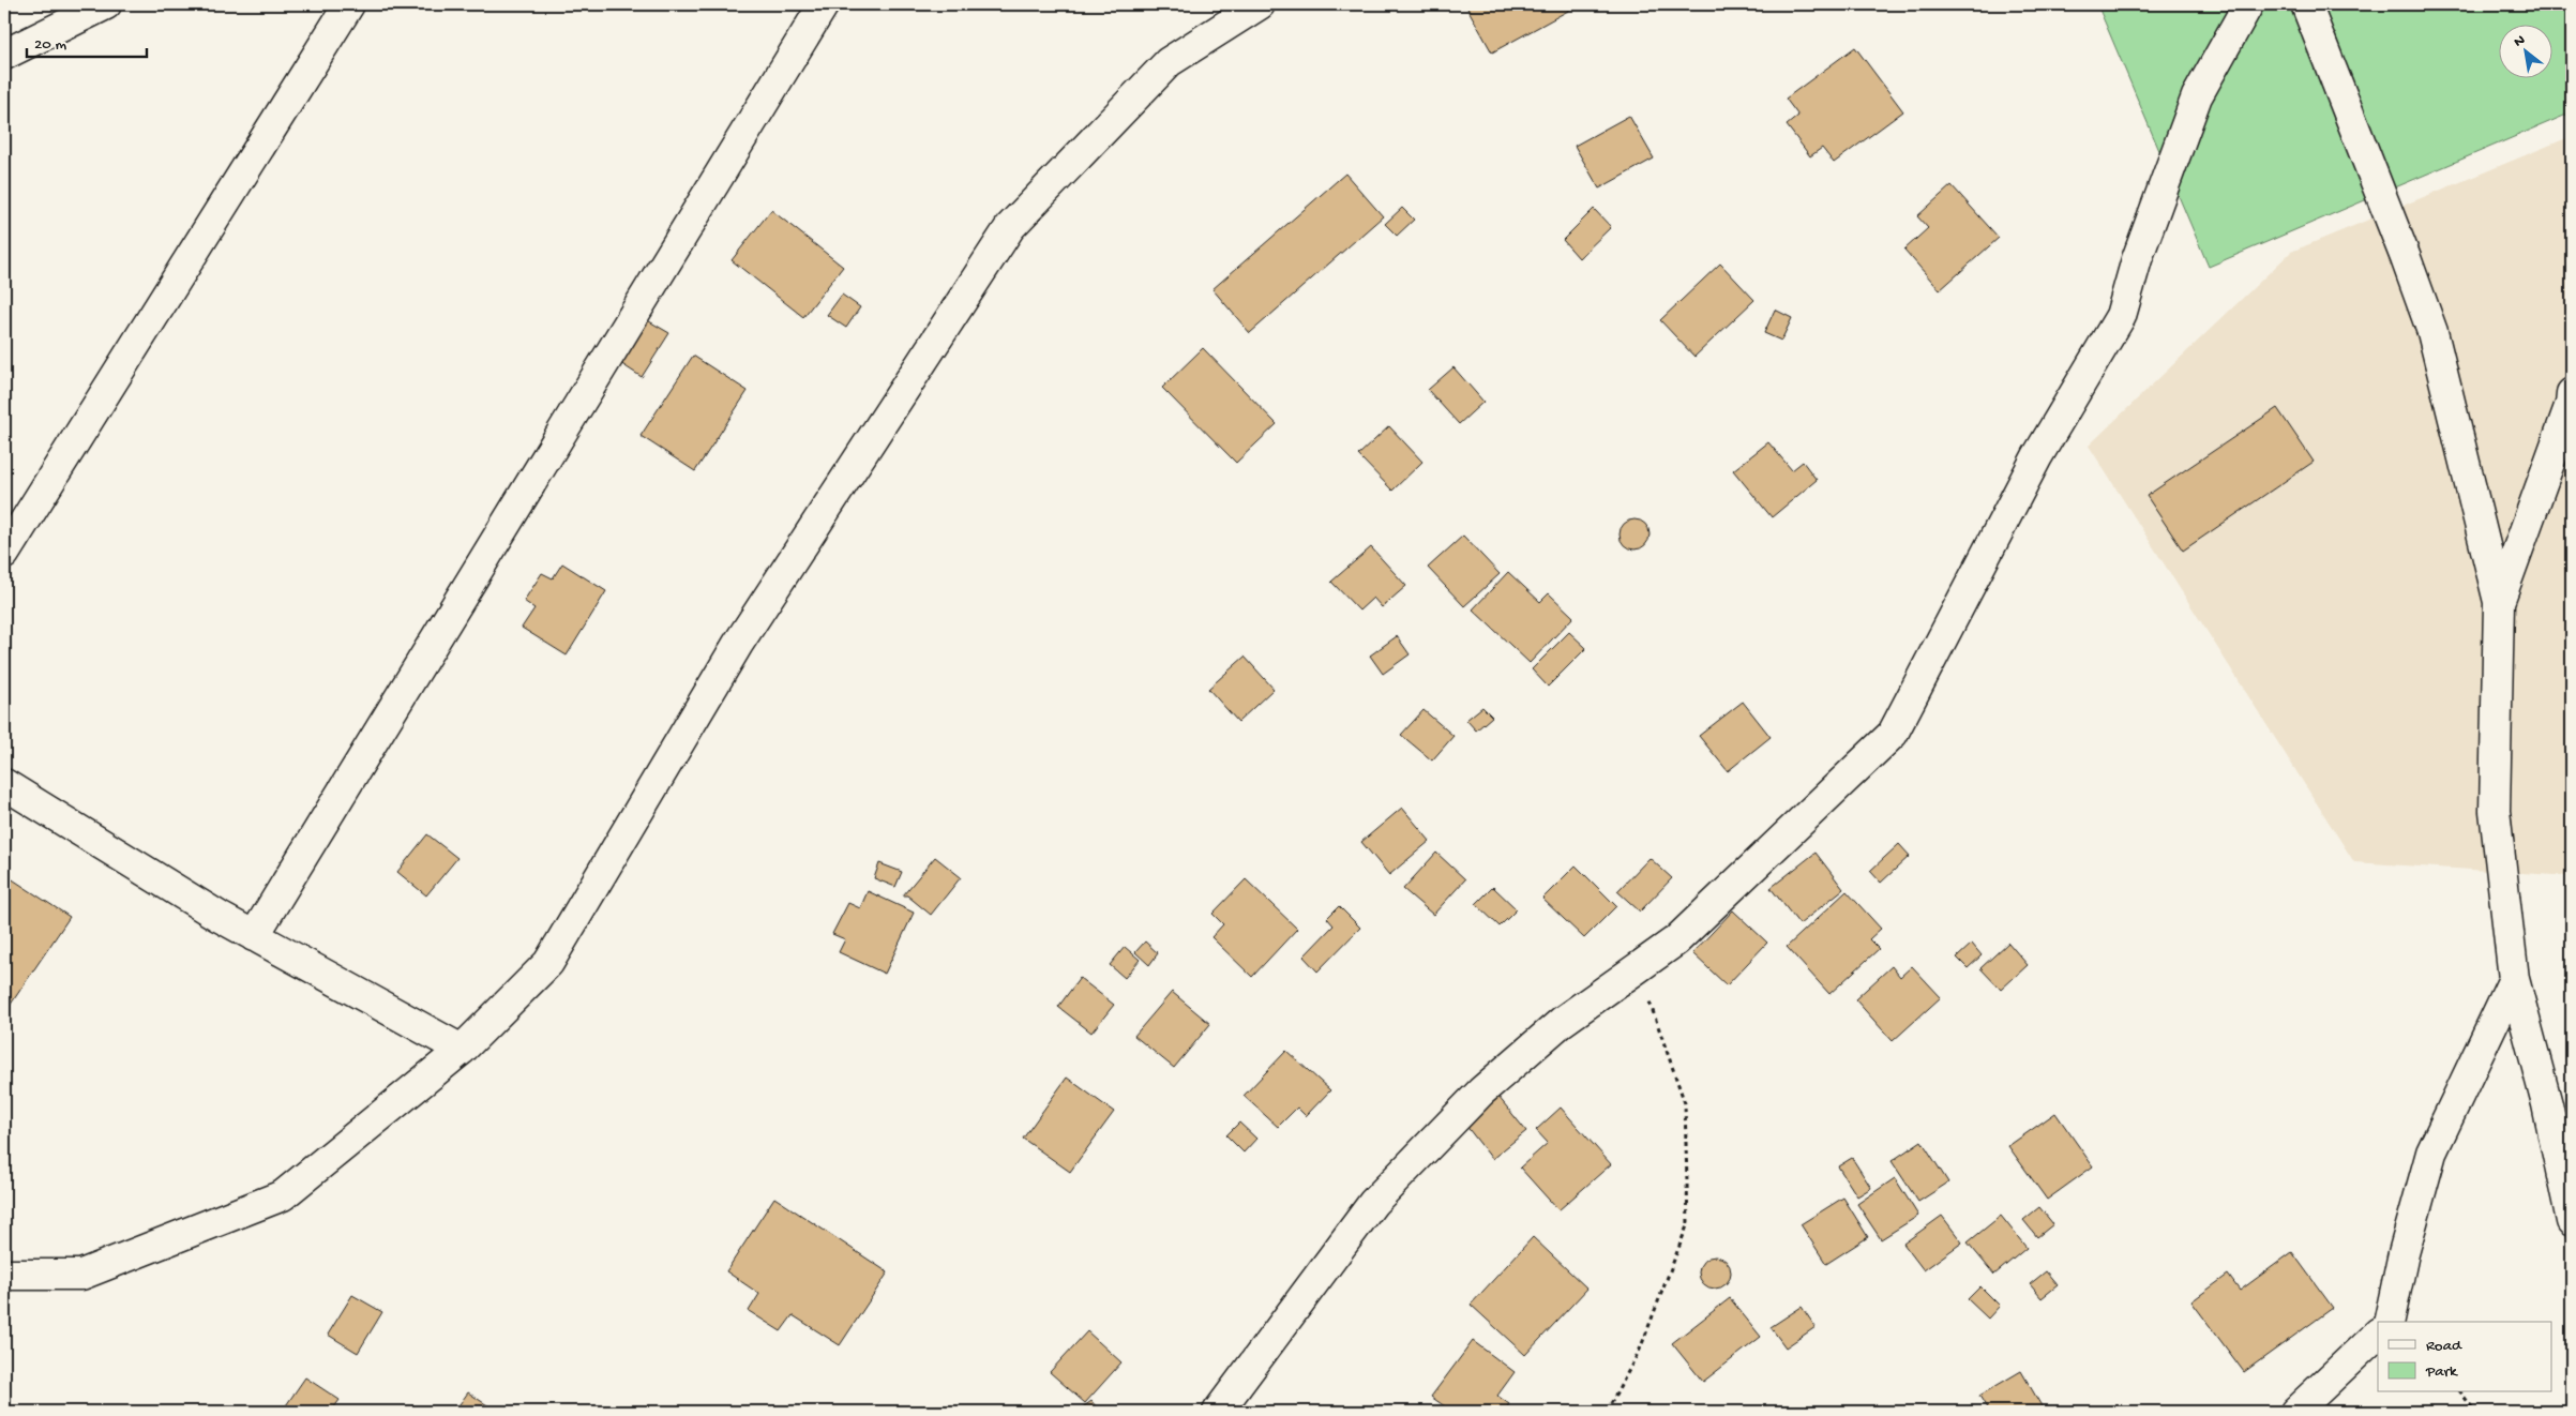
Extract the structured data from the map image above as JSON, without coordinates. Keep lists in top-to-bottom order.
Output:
{
  "legend": ["Road", "Park"],
  "scale_bar": "20 m",
  "north": "top left"
}
